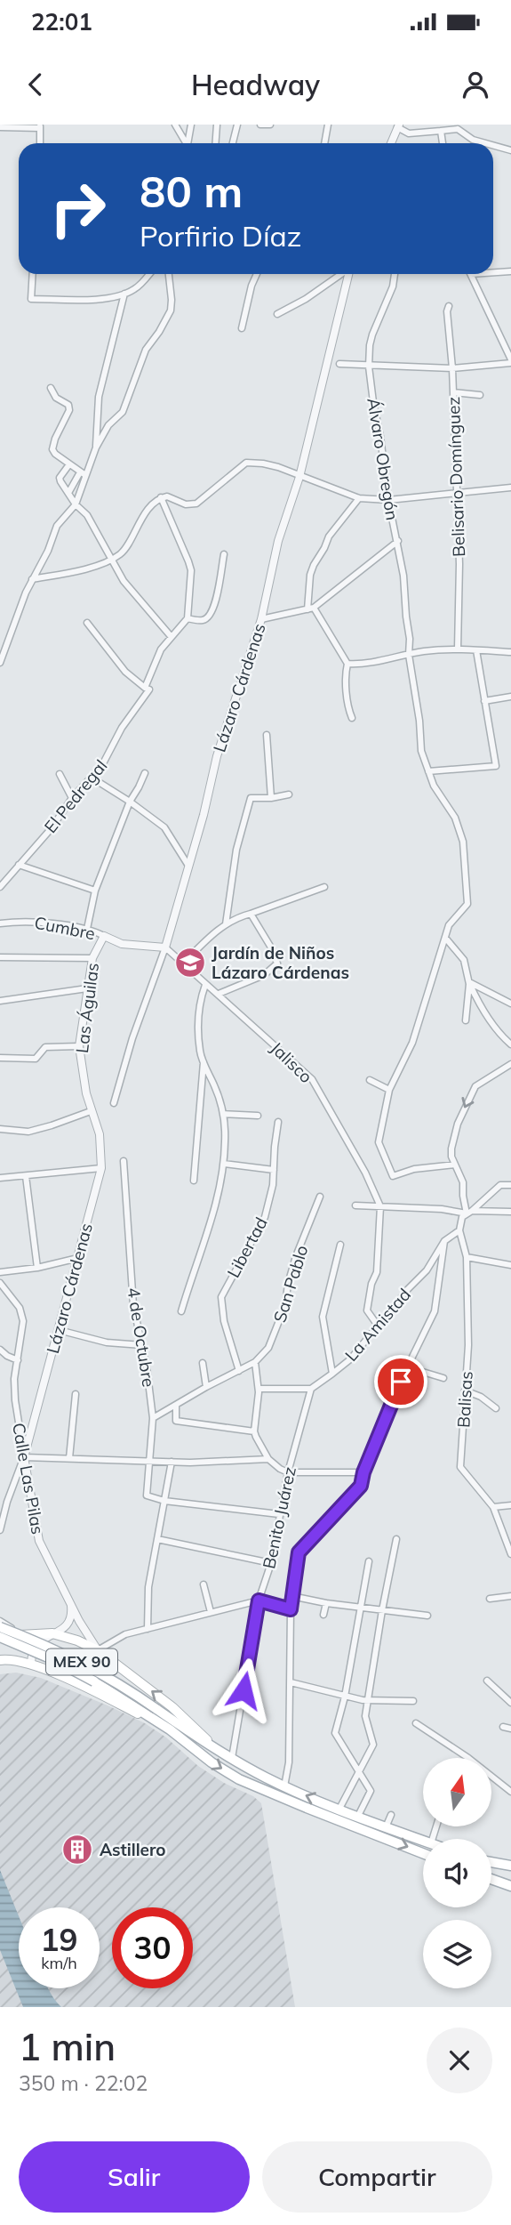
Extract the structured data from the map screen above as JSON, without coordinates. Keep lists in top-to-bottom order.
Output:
{
  "streets": {
    "main road": ["MEX 90"],
    "street": [
      "Álvaro Obregón",
      "Belisario Domínguez",
      "Lázaro Cárdenas",
      "El Pedregal",
      "Cumbre",
      "Las Águilas",
      "Jalisco",
      "Libertad",
      "San Pablo",
      "La Amistad",
      "4 de Octubre",
      "Balisas",
      "Calle Las Pilas",
      "Benito Juárez"
    ]
  },
  "crossings": [
    ["Lázaro Cárdenas", "Cumbre"],
    ["Lázaro Cárdenas", "Las Águilas"],
    ["Lázaro Cárdenas", "Jalisco"],
    ["Lázaro Cárdenas", "Calle Las Pilas"],
    ["Cumbre", "Las Águilas"],
    ["Cumbre", "Jalisco"],
    ["Libertad", "San Pablo"],
    ["San Pablo", "4 de Octubre"],
    ["La Amistad", "Benito Juárez"]
  ],
  "places": {
    "school or university": ["Jardín de Niños Lázaro Cárdenas"],
    "building": ["Astillero"]
  },
  "north": "top",
  "page": {
    "status": "22:01",
    "header": "Headway",
    "turn": ["80 m", "Porfirio Díaz"],
    "speed": "19 km/h",
    "limit": "30",
    "heading": ["1 min", "350 m · 22:02"],
    "buttons": ["Salir", "Compartir"]
  }
}
